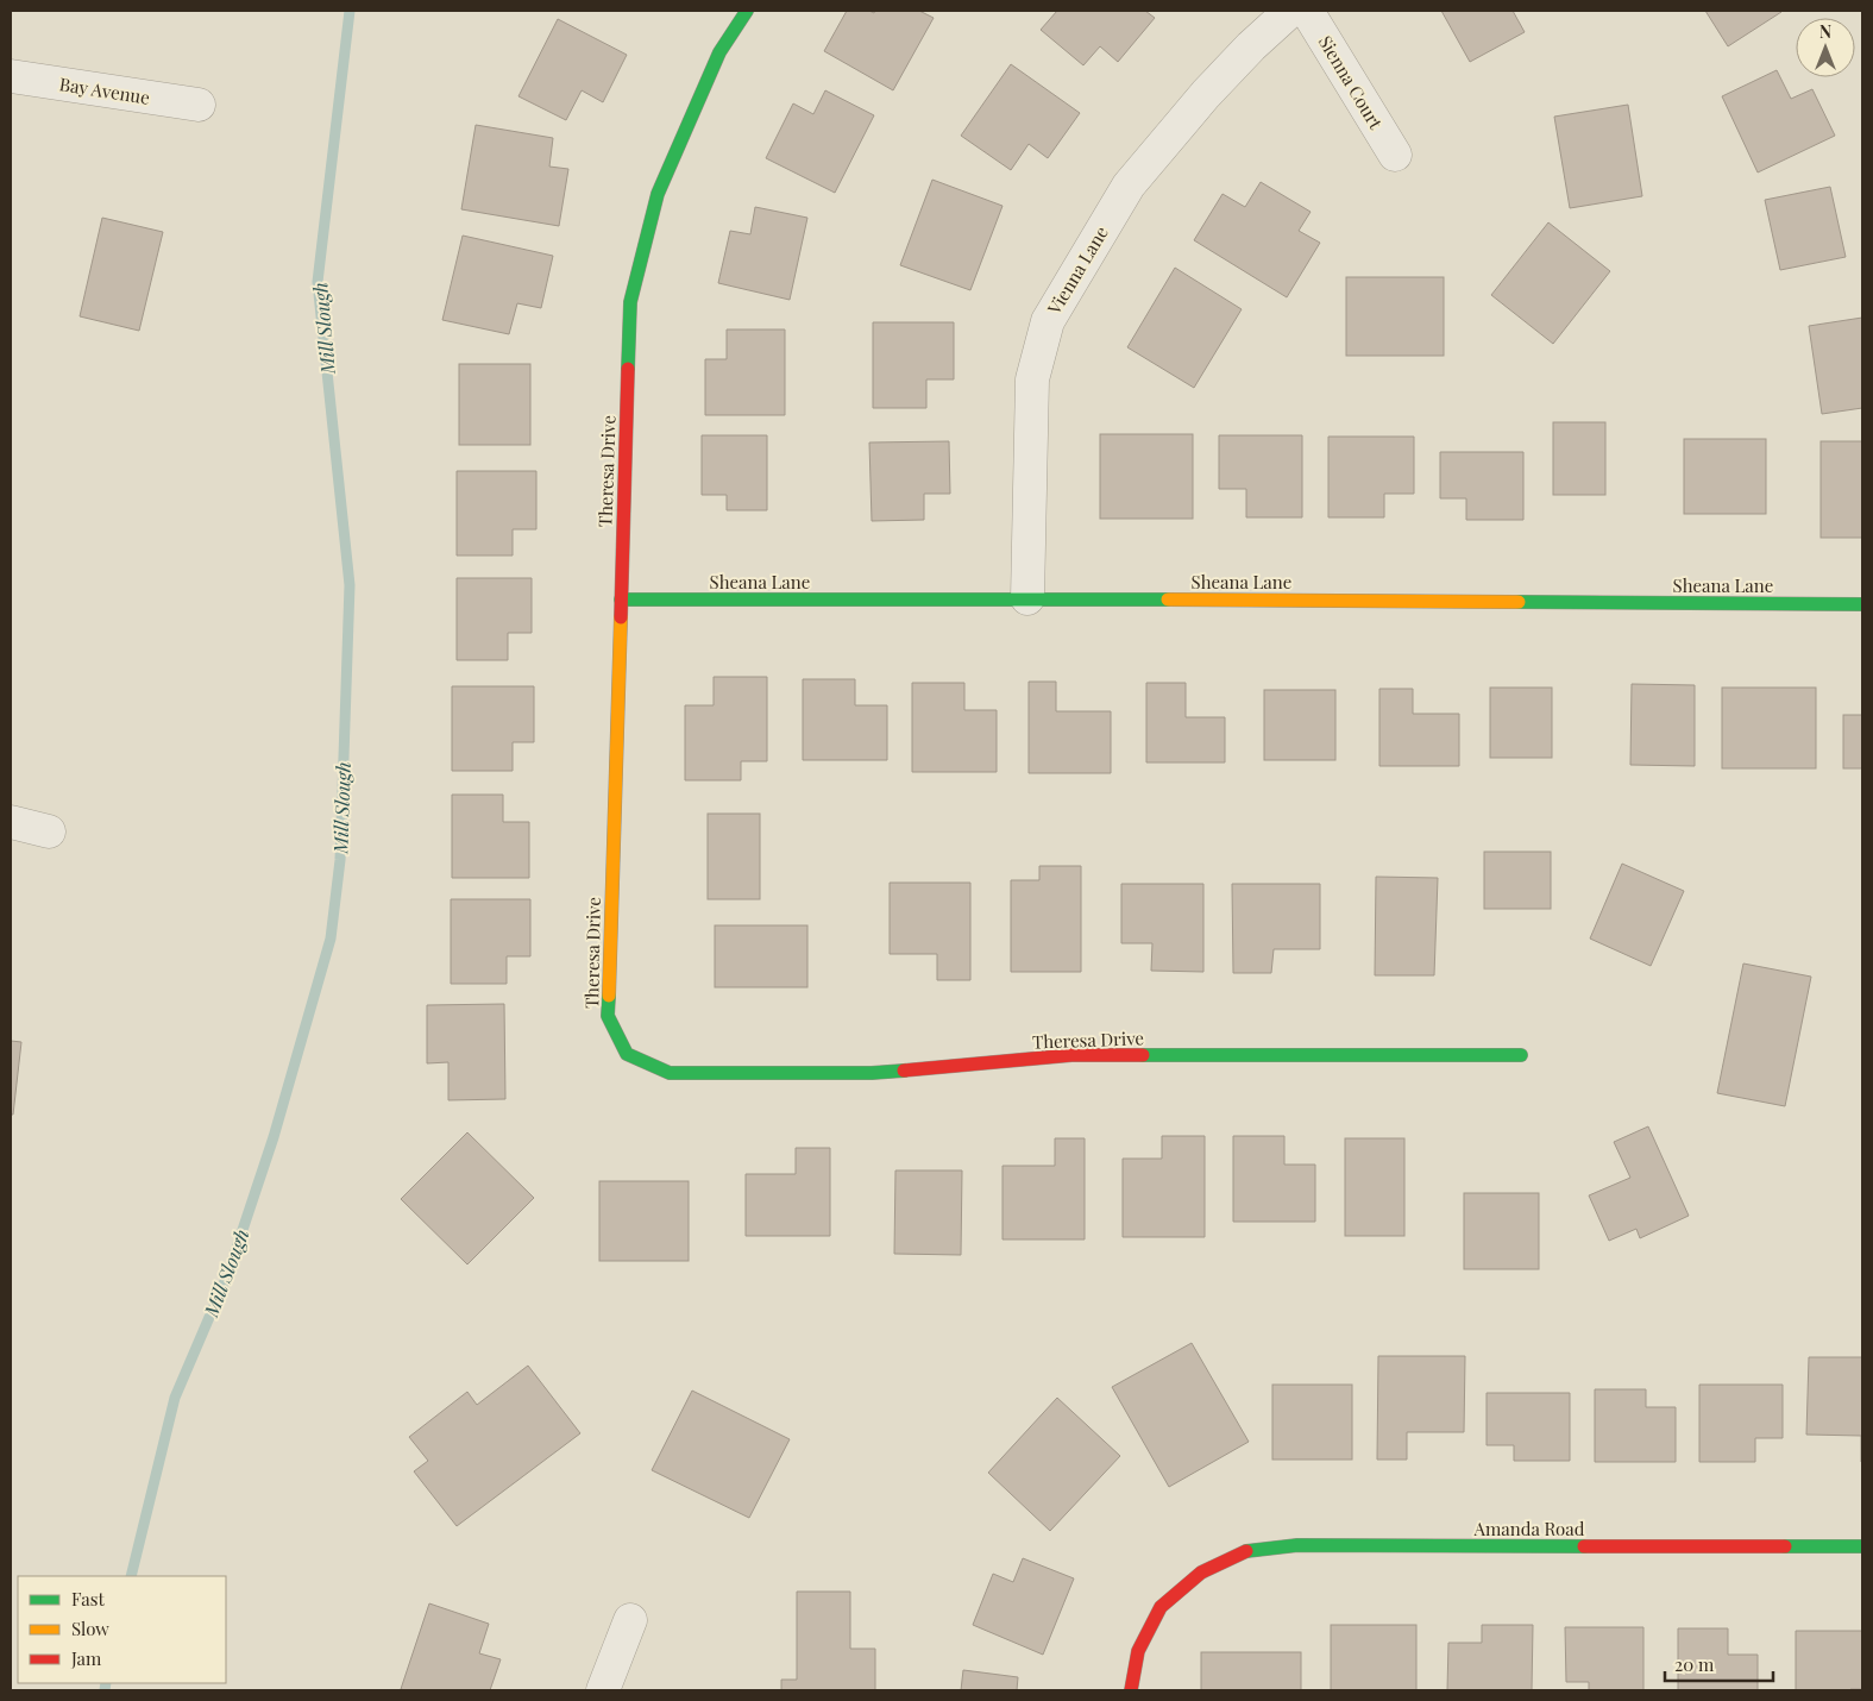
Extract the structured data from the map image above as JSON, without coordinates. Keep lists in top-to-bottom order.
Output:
{
  "streets": {
    "street": [
      "Sienna Court",
      "Bay Avenue",
      "Vienna Lane",
      "Theresa Drive",
      "Sheana Lane",
      "Amanda Road"
    ]
  },
  "crossings": [
    ["Vienna Lane", "Sheana Lane"],
    ["Theresa Drive", "Sheana Lane"]
  ],
  "water": ["Mill Slough"],
  "legend": ["Fast", "Slow", "Jam"],
  "scale_bar": "20 m",
  "north": "top"
}
